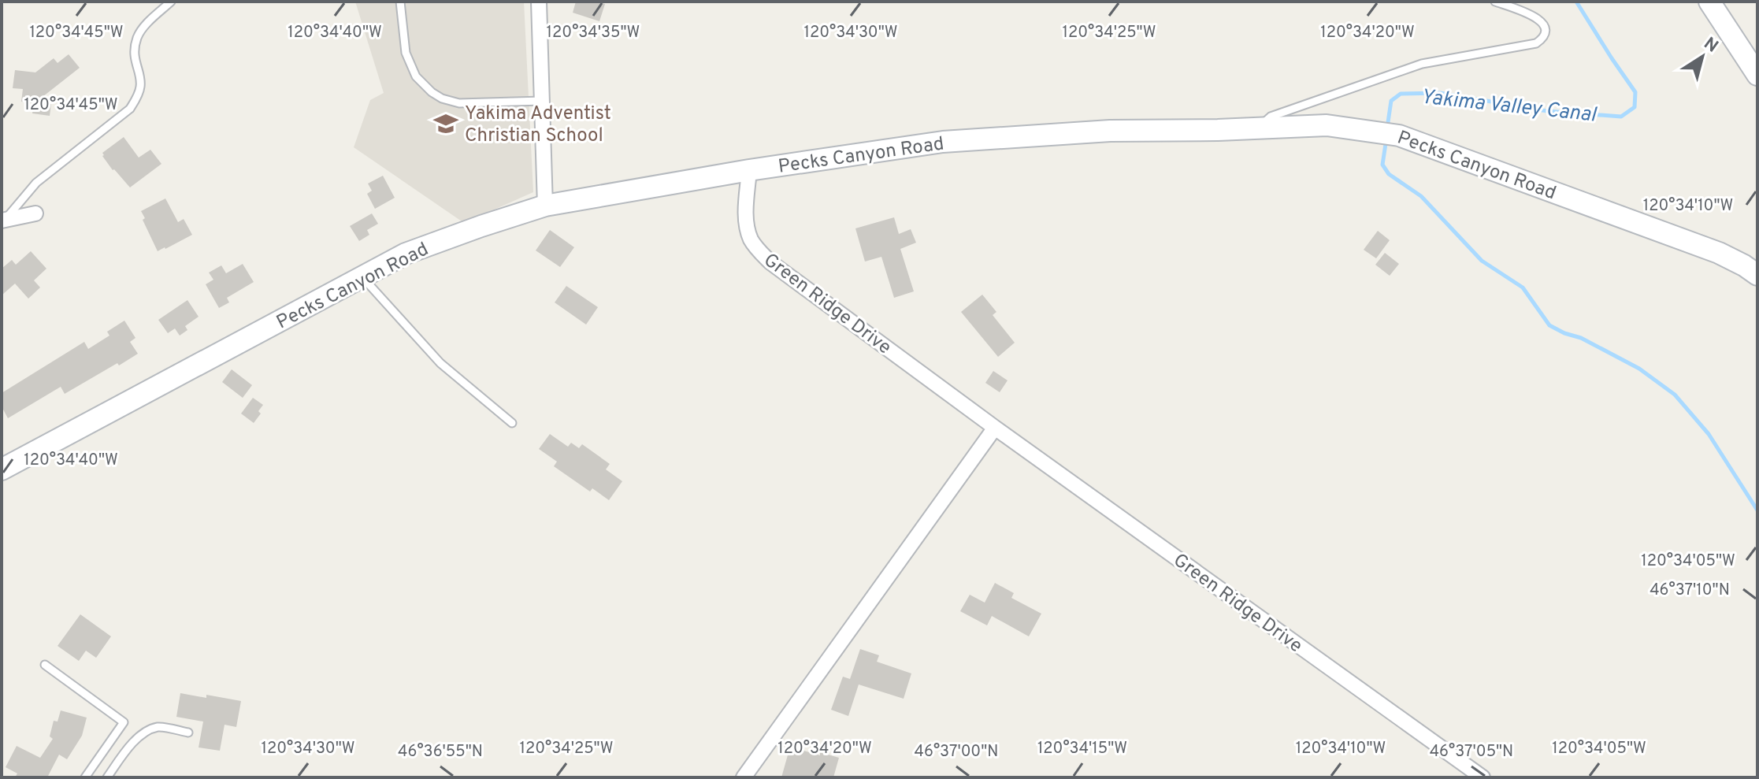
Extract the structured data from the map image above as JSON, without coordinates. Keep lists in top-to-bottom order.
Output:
{
  "streets": {
    "street": ["Pecks Canyon Road", "Green Ridge Drive"]
  },
  "crossings": [
    ["Pecks Canyon Road", "Green Ridge Drive"]
  ],
  "water": ["Yakima Valley Canal"],
  "places": {
    "school or university": ["Yakima Adventist Christian School"]
  },
  "north": "top right",
  "coordinates": [
    "120°34'45\"W",
    "120°34'40\"W",
    "120°34'35\"W",
    "120°34'30\"W",
    "120°34'25\"W",
    "120°34'20\"W",
    "120°34'10\"W",
    "120°34'05\"W",
    "46°37'10\"N",
    "120°34'15\"W",
    "46°36'55\"N",
    "46°37'00\"N",
    "46°37'05\"N"
  ]
}
